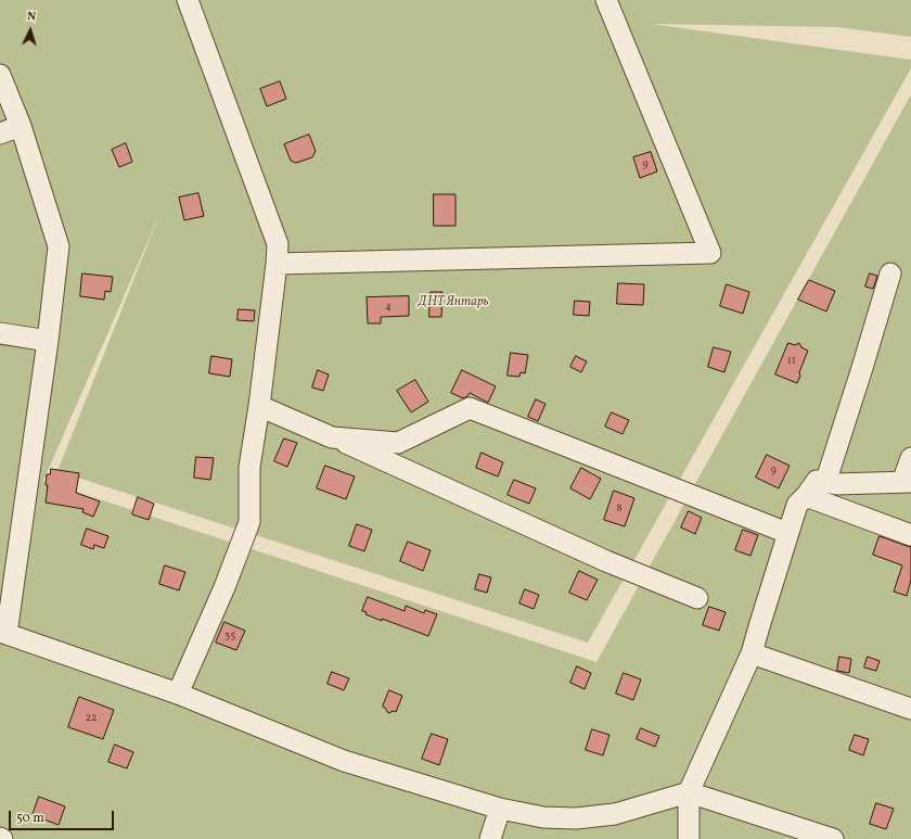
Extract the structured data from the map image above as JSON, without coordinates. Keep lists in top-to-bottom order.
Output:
{
  "parks": ["ДНТ Янтарь"],
  "house_numbers": [
    "9",
    "4",
    "11",
    "9",
    "8",
    "35",
    "22"
  ],
  "scale_bar": "50 m",
  "north": "top"
}
